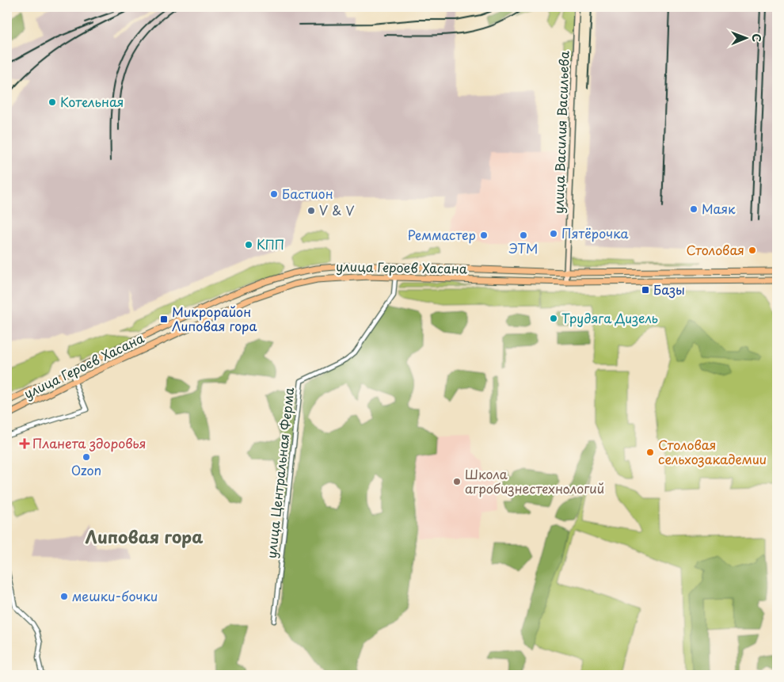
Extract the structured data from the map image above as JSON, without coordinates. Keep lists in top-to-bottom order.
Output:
{
  "streets": {
    "main road": ["улица Василия Васильева", "улица Героев Хасана"],
    "street": ["улица Центральная Ферма"]
  },
  "crossings": [
    ["улица Василия Васильева", "улица Героев Хасана"],
    ["улица Героев Хасана", "улица Центральная Ферма"]
  ],
  "districts": ["Липовая гора"],
  "places": {
    "other": [
      "Котельная",
      "Бастион",
      "Маяк",
      "V & V",
      "Пятёрочка",
      "Реммастер",
      "ЭТМ",
      "КПП",
      "Столовая",
      "Трудяга Дизель",
      "Столовая сельхозакадемии",
      "Ozon",
      "Школа агробизнестехнологий",
      "мешки-бочки"
    ],
    "transit": ["Базы", "Микрорайон Липовая гора"],
    "health": ["Планета здоровья"]
  },
  "north": "right"
}
